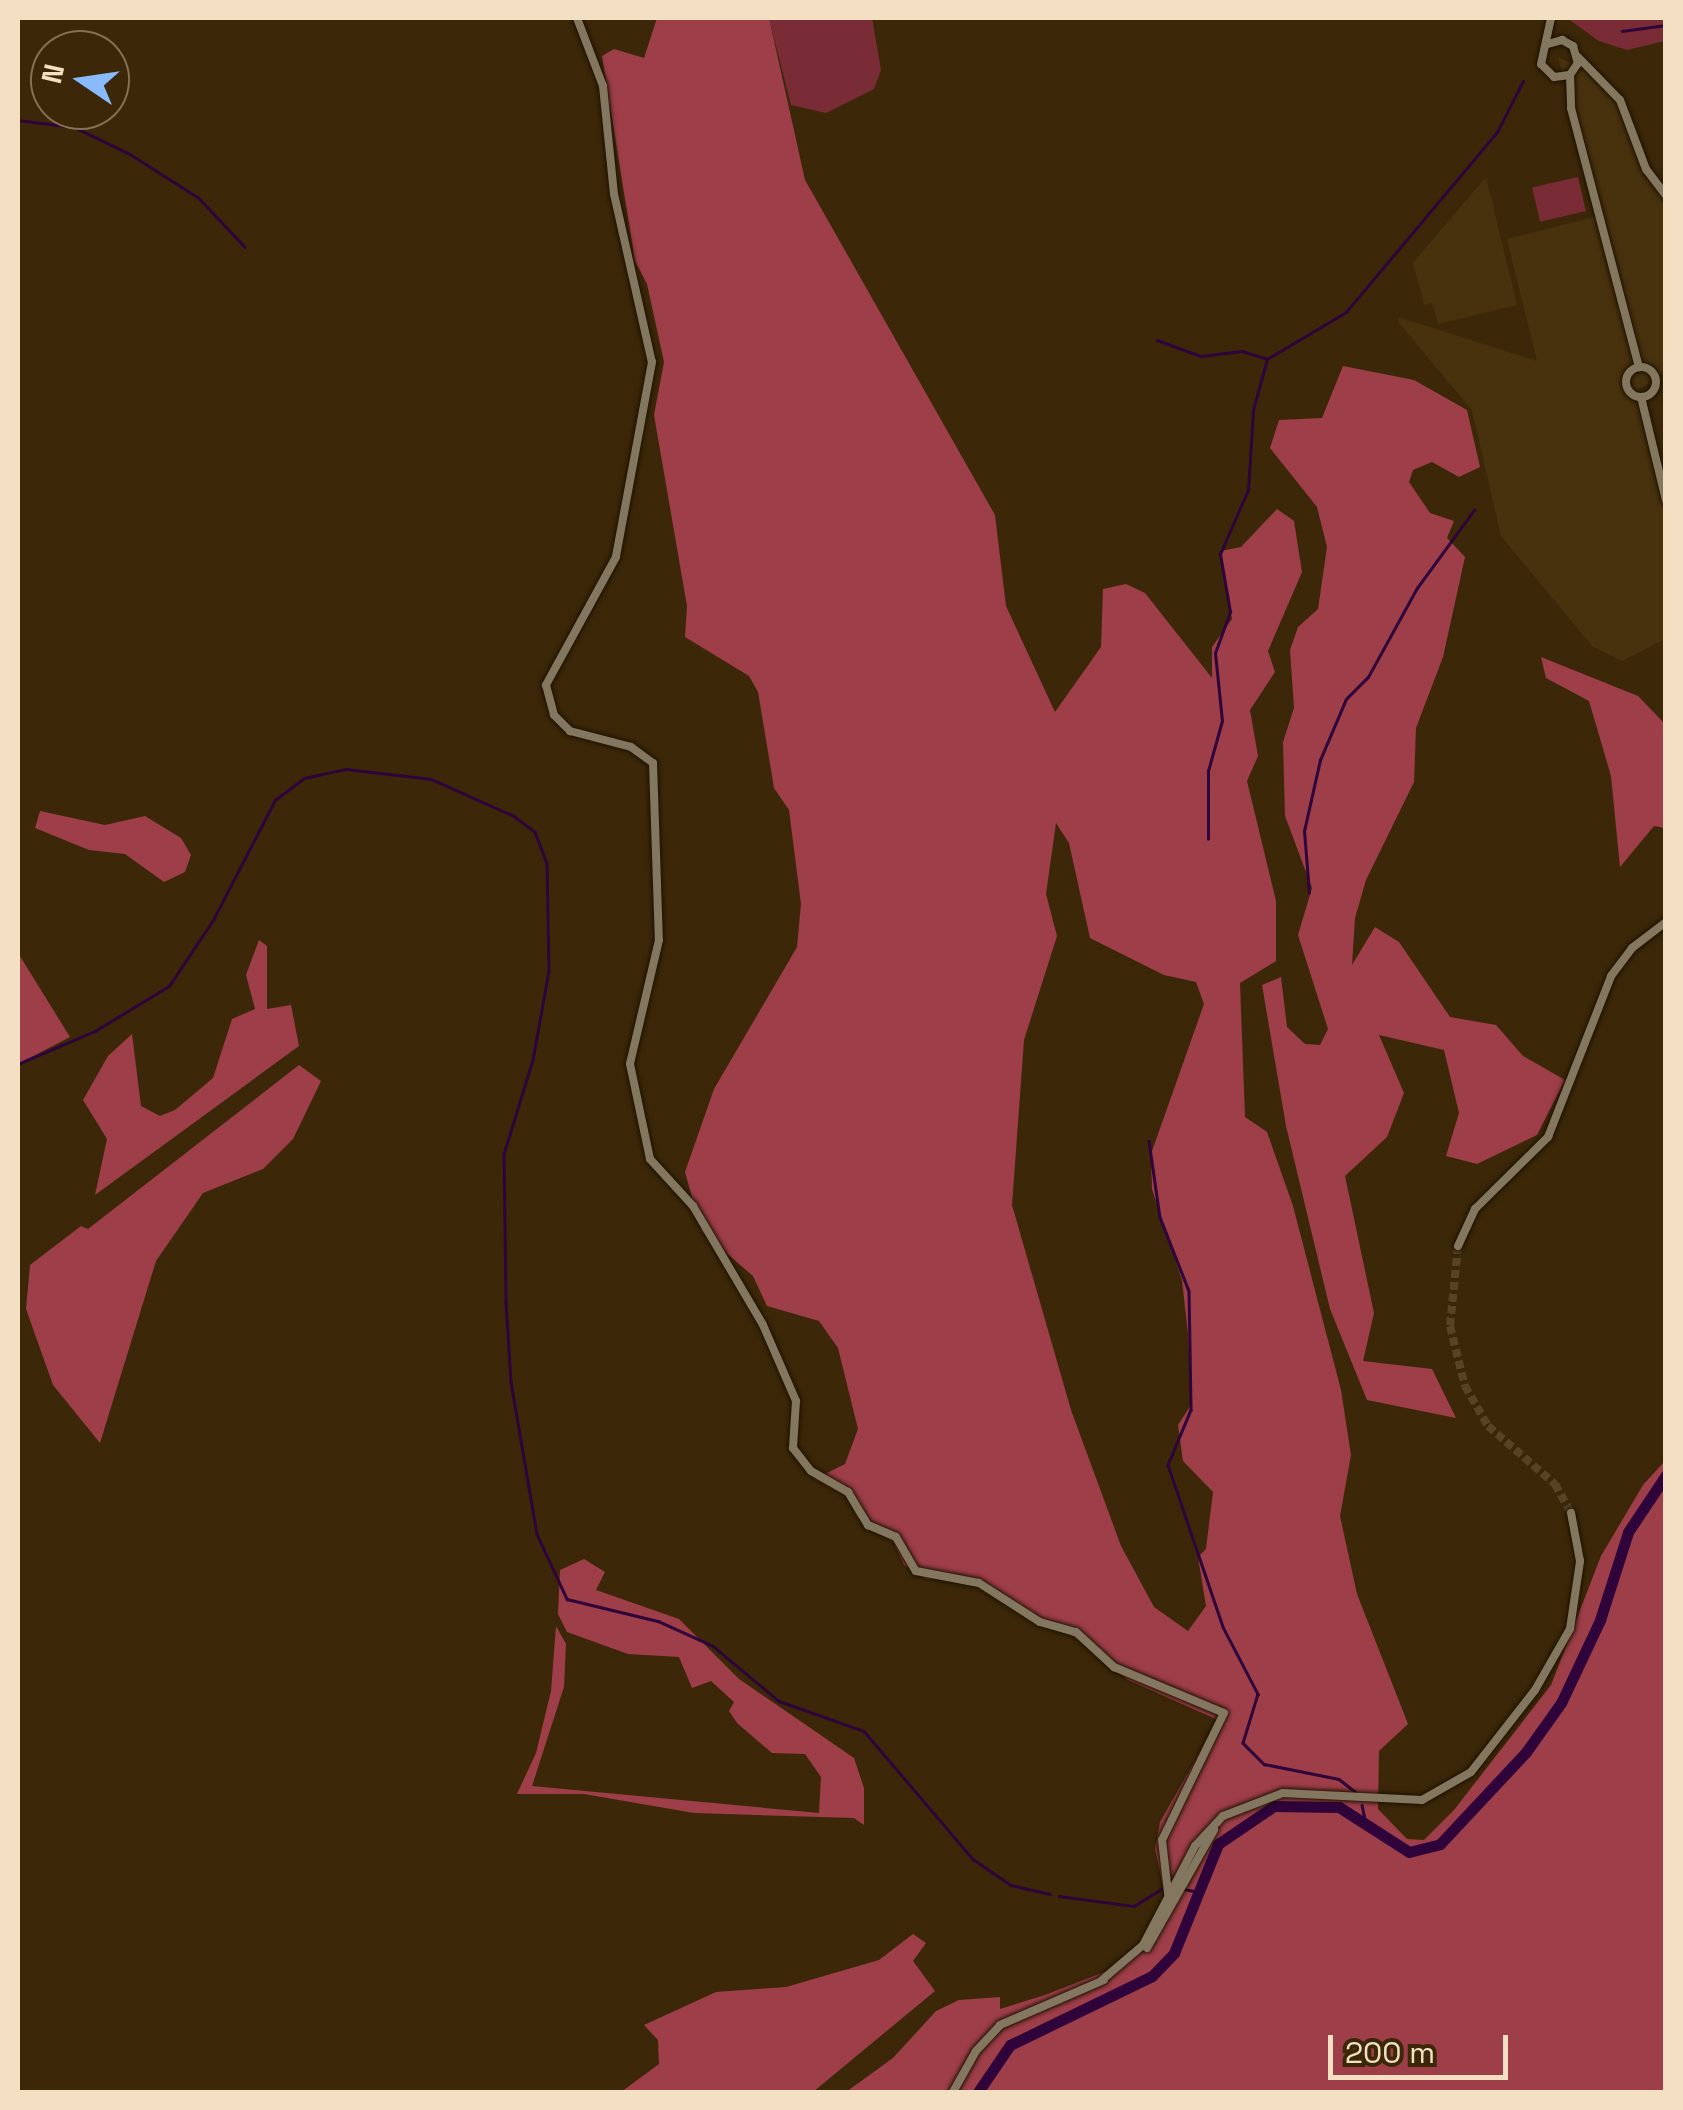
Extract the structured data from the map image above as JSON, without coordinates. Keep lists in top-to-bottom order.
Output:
{
  "scale_bar": "200 m",
  "north": "left"
}
